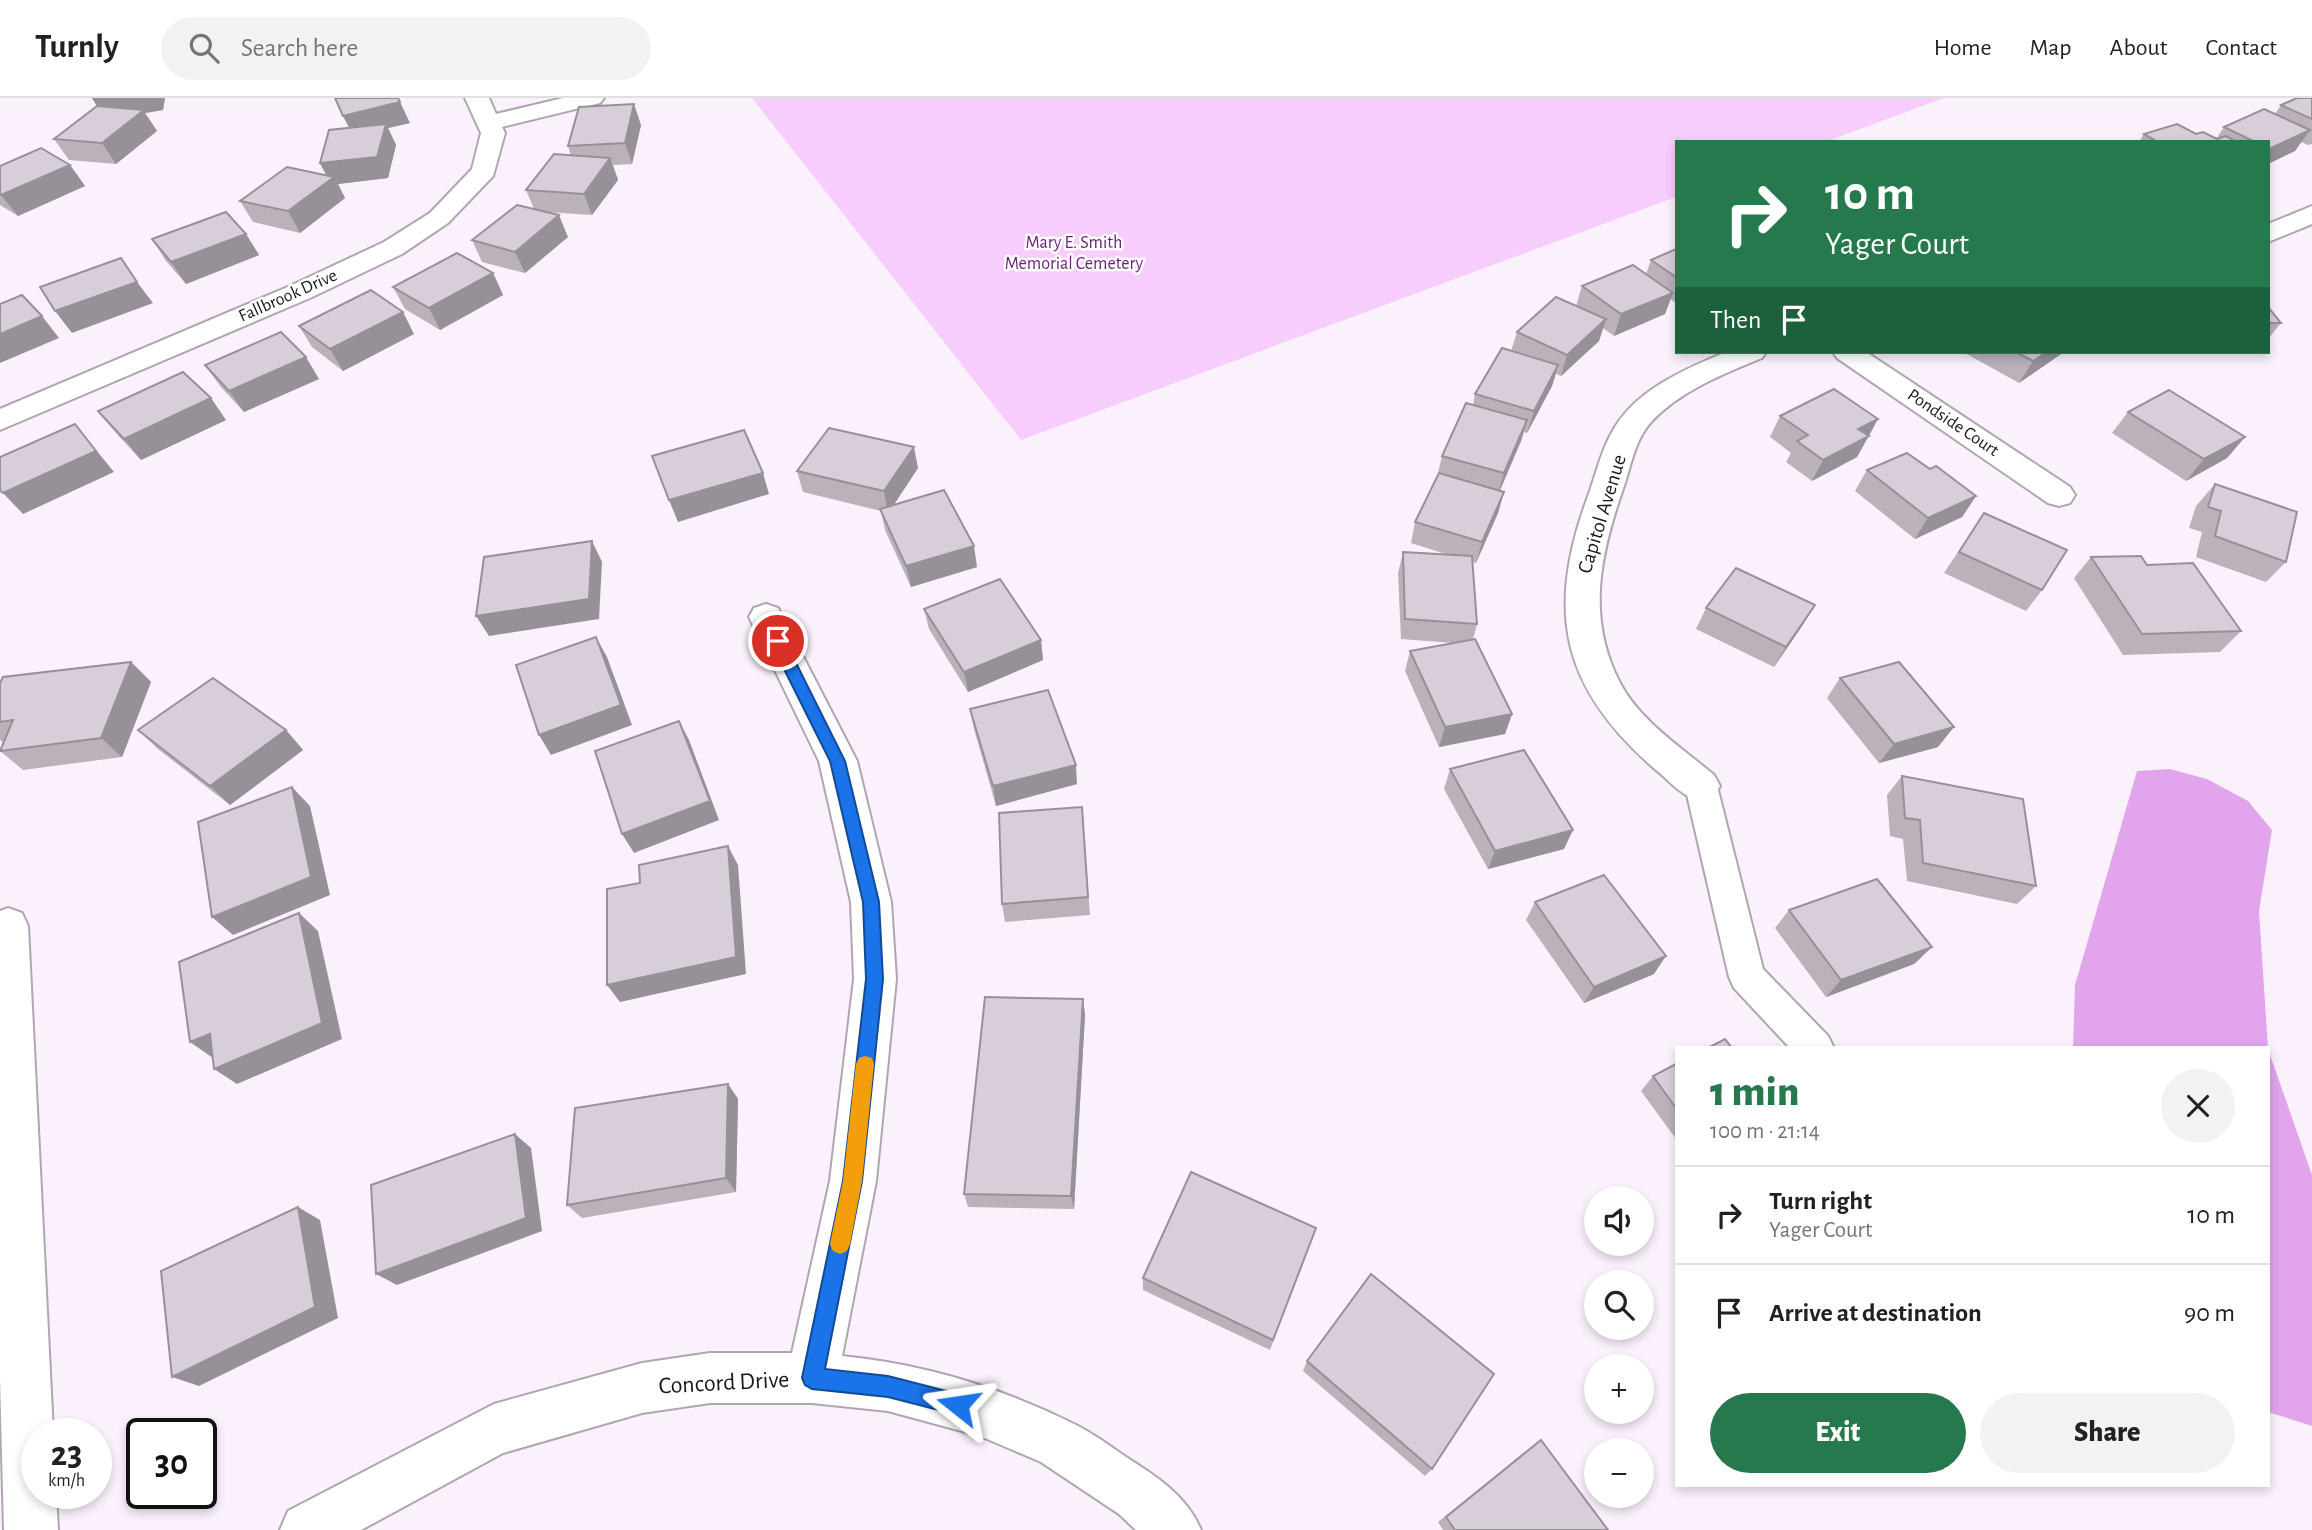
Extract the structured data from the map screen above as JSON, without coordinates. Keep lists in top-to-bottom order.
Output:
{
  "streets": {
    "street": [
      "Fallbrook Drive",
      "Pondside Court",
      "Capitol Avenue",
      "Concord Drive"
    ]
  },
  "parks": ["Mary E. Smith Memorial Cemetery"],
  "page": {
    "header": "Turnly",
    "search": "Search here",
    "nav": [
      "Home",
      "Map",
      "About",
      "Contact"
    ],
    "turn": ["10 m", "Yager Court"],
    "then": "Then",
    "heading": ["1 min", "100 m · 21:14"],
    "list": [
      {
        "name": "Turn right",
        "note": "Yager Court",
        "value": "10 m"
      },
      {
        "name": "Arrive at destination",
        "value": "90 m"
      }
    ],
    "map_buttons": ["+", "−"],
    "buttons": ["Exit", "Share"],
    "speed": "23 km/h",
    "limit": "30"
  }
}
